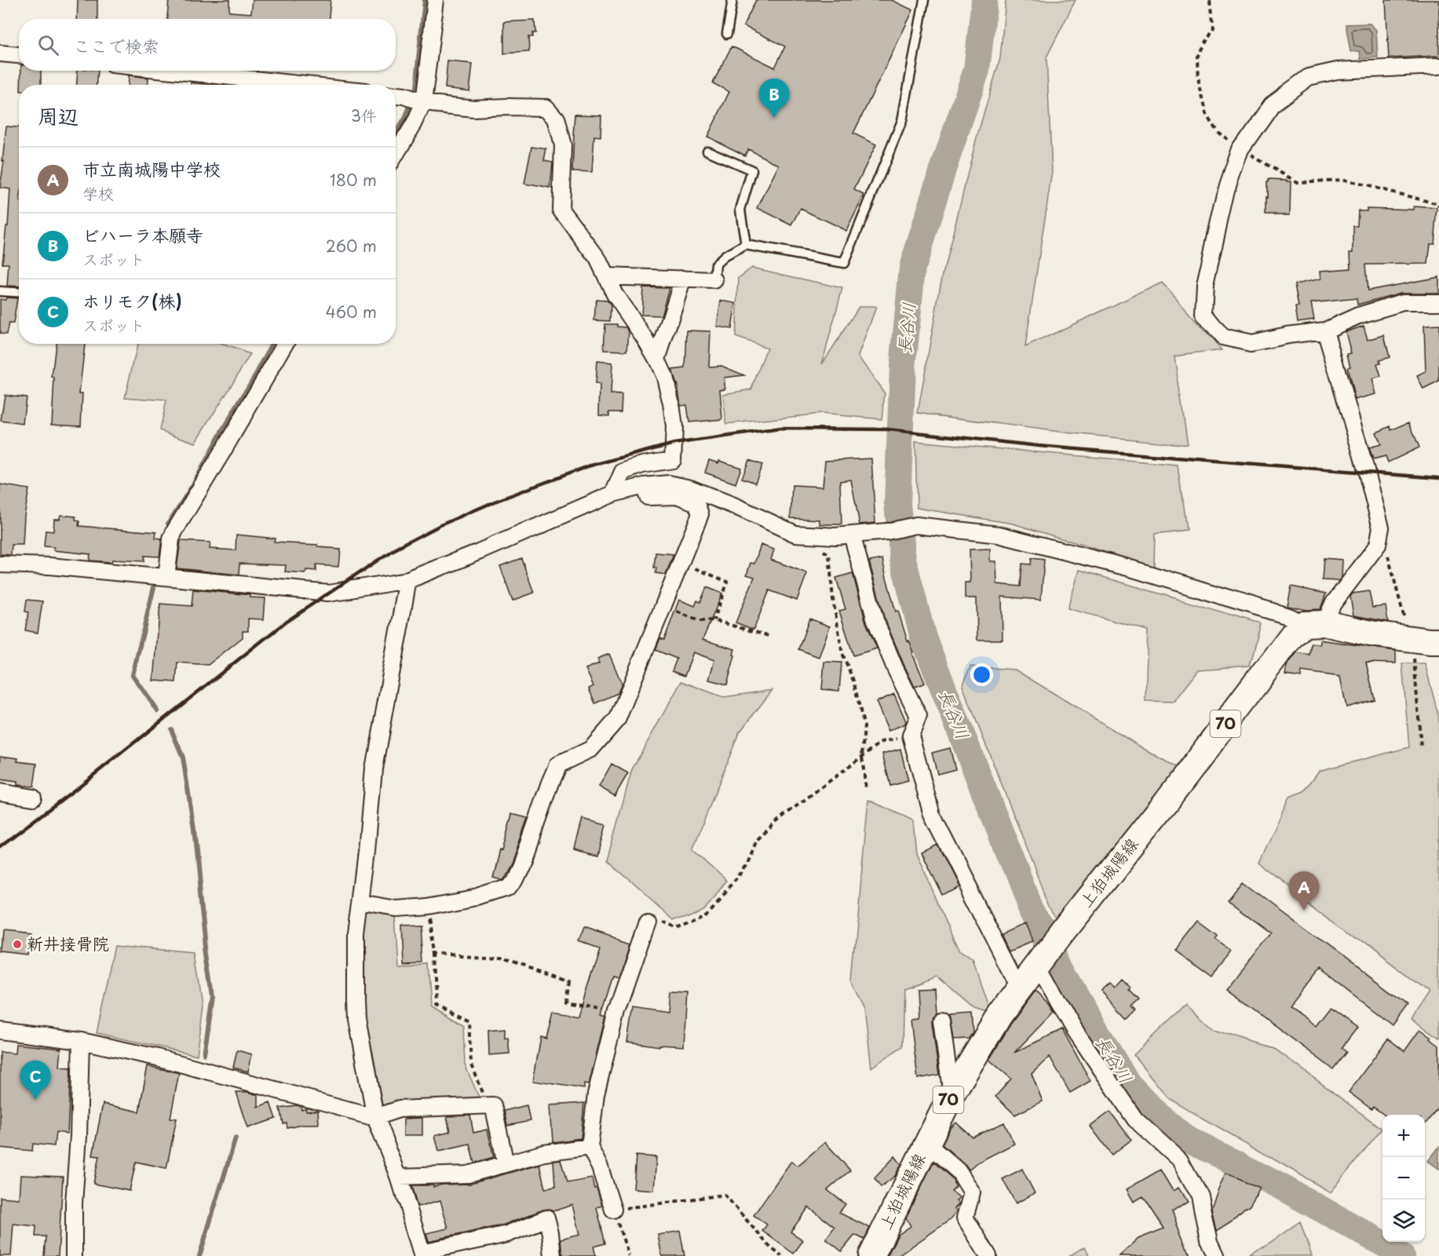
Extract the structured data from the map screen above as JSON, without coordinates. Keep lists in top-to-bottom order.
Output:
{
  "streets": {
    "main road": ["70", "上狛城陽線"]
  },
  "water": ["長谷川"],
  "places": ["新井接骨院"],
  "page": {
    "search": "ここで検索",
    "pins": ["B", "A", "C"],
    "heading": ["周辺", "3件"],
    "list": [
      {
        "mark": "A",
        "name": "市立南城陽中学校",
        "note": "学校",
        "value": "180 m"
      },
      {
        "mark": "B",
        "name": "ビハーラ本願寺",
        "note": "スポット",
        "value": "260 m"
      },
      {
        "mark": "C",
        "name": "ホリモク(株)",
        "note": "スポット",
        "value": "460 m"
      }
    ],
    "map_buttons": ["+", "−"]
  }
}
